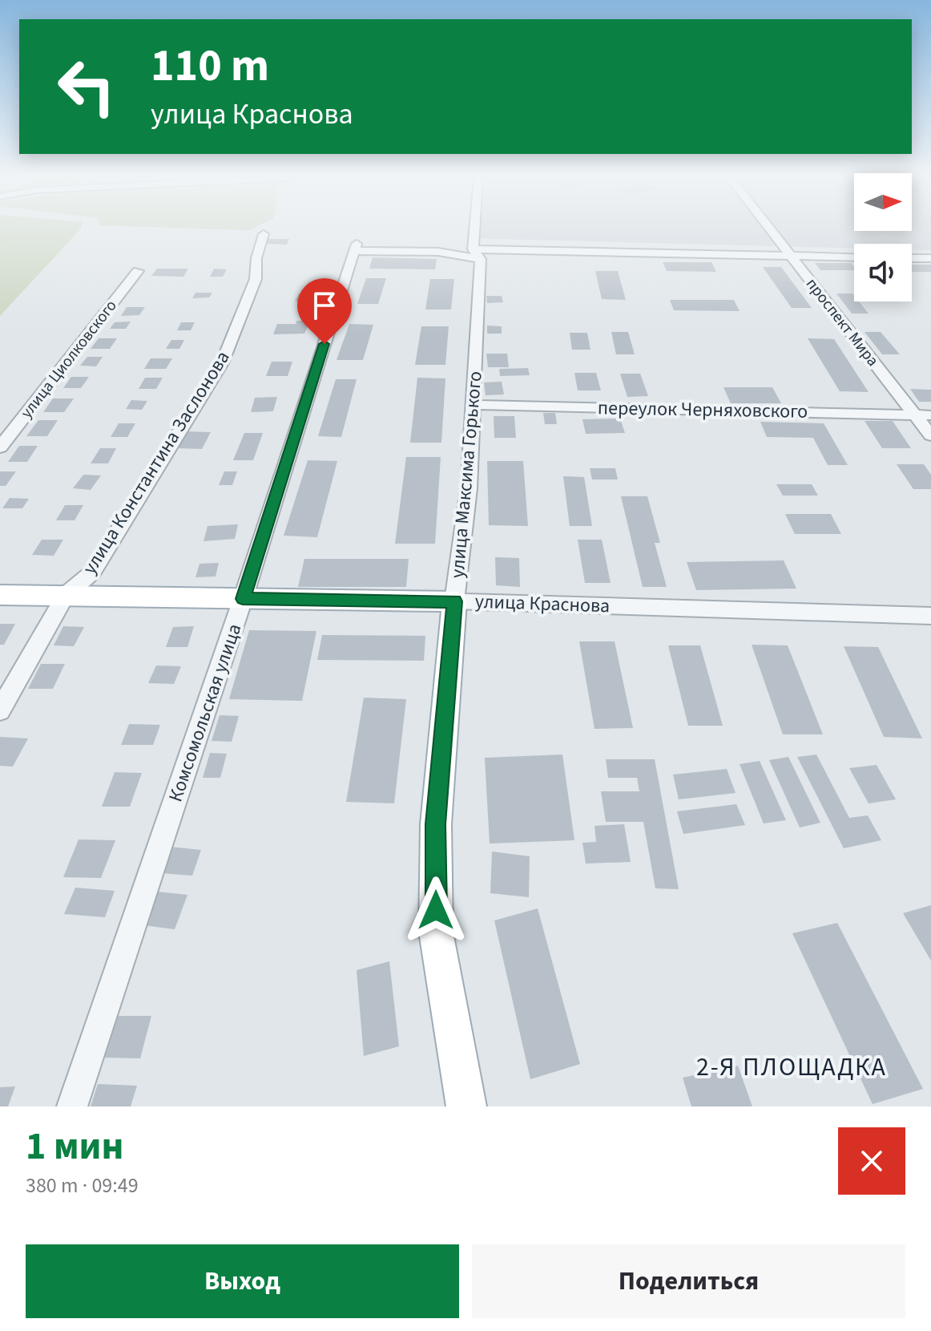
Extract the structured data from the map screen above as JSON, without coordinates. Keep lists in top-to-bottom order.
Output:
{
  "streets": {
    "main road": ["улица Максима Горького", "улица Краснова"],
    "street": [
      "проспект Мира",
      "улица Циолковского",
      "переулок Черняховского",
      "улица Константина Заслонова",
      "Комсомольская улица"
    ]
  },
  "crossings": [
    ["проспект Мира", "переулок Черняховского"],
    ["переулок Черняховского", "улица Максима Горького"],
    ["улица Константина Заслонова", "улица Краснова"],
    ["улица Максима Горького", "улица Краснова"],
    ["улица Максима Горького", "Комсомольская улица"],
    ["улица Краснова", "Комсомольская улица"]
  ],
  "districts": ["2-Я ПЛОЩАДКА"],
  "north": "right",
  "page": {
    "turn": ["110 m", "улица Краснова"],
    "heading": ["1 мин", "380 m · 09:49"],
    "buttons": ["Выход", "Поделиться"]
  }
}
